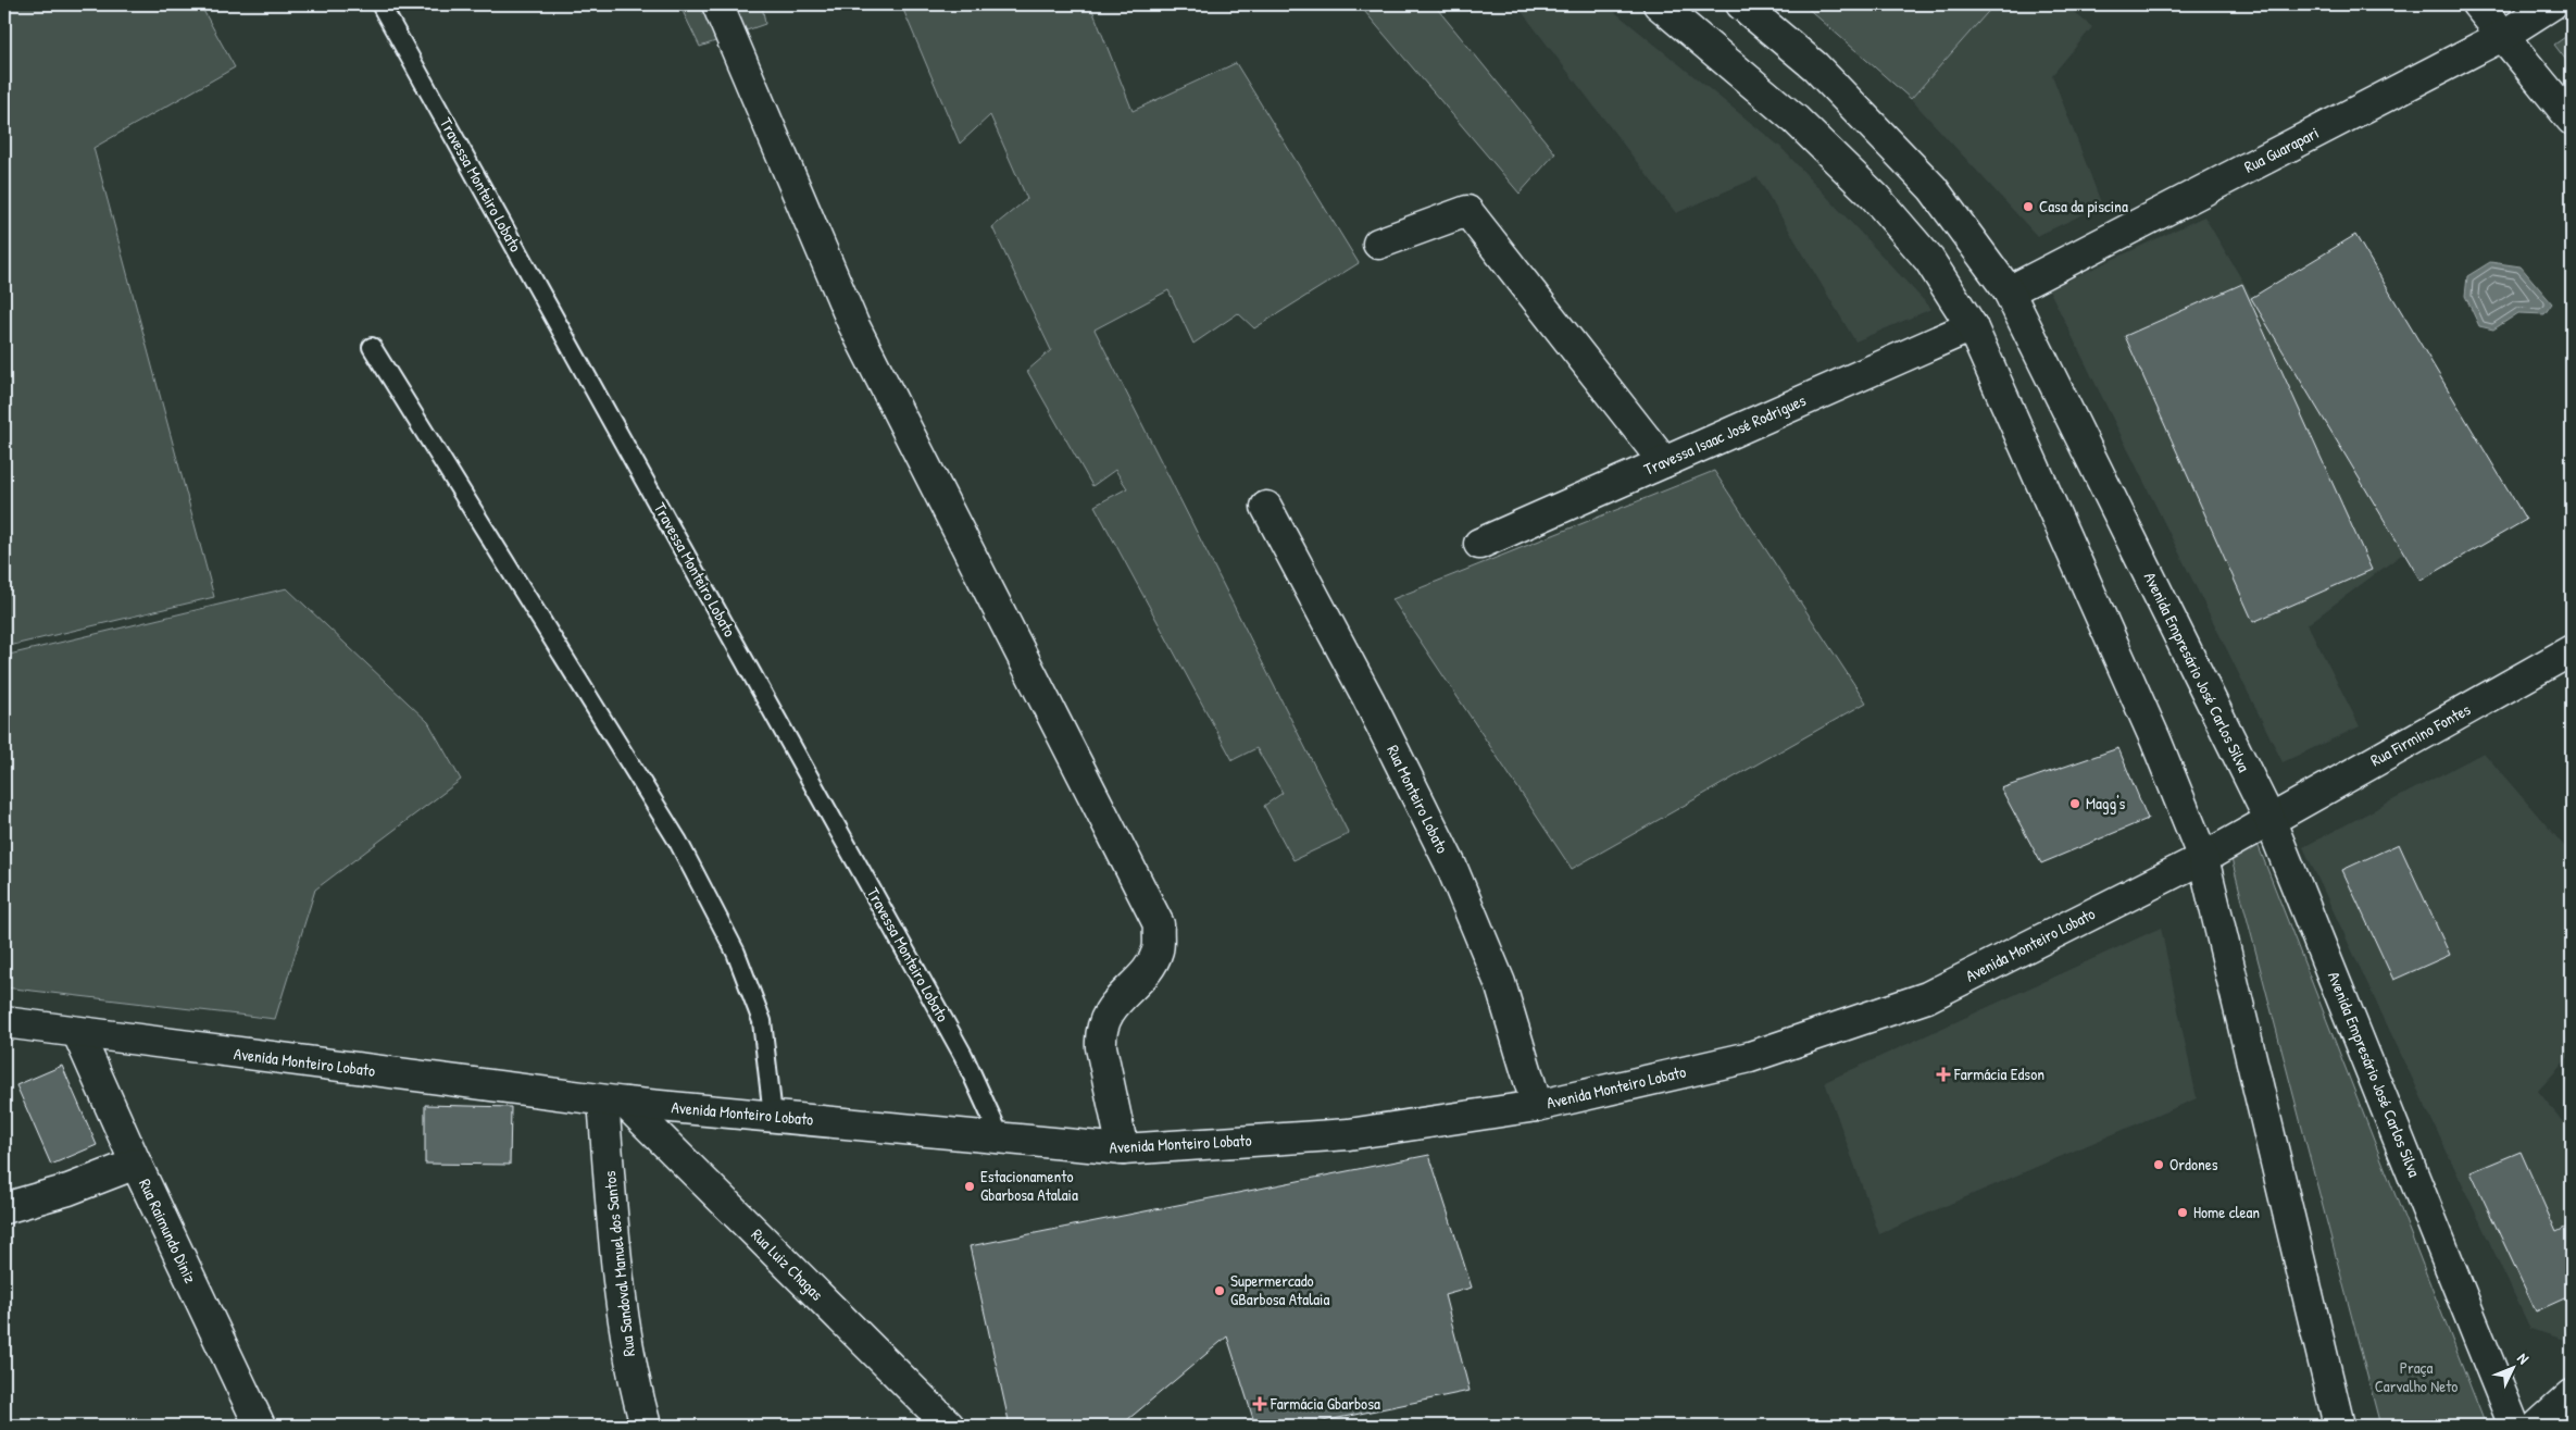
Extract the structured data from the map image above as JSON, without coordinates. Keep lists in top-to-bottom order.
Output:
{
  "streets": {
    "street": [
      "Rua Guarapari",
      "Travessa Isaac José Rodrigues",
      "Avenida Empresário José Carlos Silva",
      "Rua Firmino Fontes",
      "Rua Monteiro Lobato",
      "Avenida Monteiro Lobato",
      "Rua Raimundo Diniz",
      "Rua Sandoval Manuel dos Santos",
      "Rua Luiz Chagas"
    ],
    "lane": ["Travessa Monteiro Lobato"]
  },
  "crossings": [
    ["Rua Guarapari", "Avenida Empresário José Carlos Silva"],
    ["Travessa Monteiro Lobato", "Avenida Monteiro Lobato"],
    ["Avenida Empresário José Carlos Silva", "Rua Firmino Fontes"],
    ["Avenida Empresário José Carlos Silva", "Avenida Monteiro Lobato"],
    ["Rua Firmino Fontes", "Avenida Monteiro Lobato"],
    ["Rua Monteiro Lobato", "Avenida Monteiro Lobato"],
    ["Avenida Monteiro Lobato", "Rua Raimundo Diniz"],
    ["Avenida Monteiro Lobato", "Rua Sandoval Manuel dos Santos"],
    ["Avenida Monteiro Lobato", "Rua Luiz Chagas"],
    ["Rua Sandoval Manuel dos Santos", "Rua Luiz Chagas"]
  ],
  "parks": ["Praça Carvalho Neto"],
  "places": {
    "other": [
      "Casa da piscina",
      "Magg's",
      "Ordones",
      "Estacionamento Gbarbosa Atalaia",
      "Home clean",
      "Supermercado GBarbosa Atalaia"
    ],
    "health": ["Farmácia Edson", "Farmácia Gbarbosa"]
  },
  "north": "top right"
}
